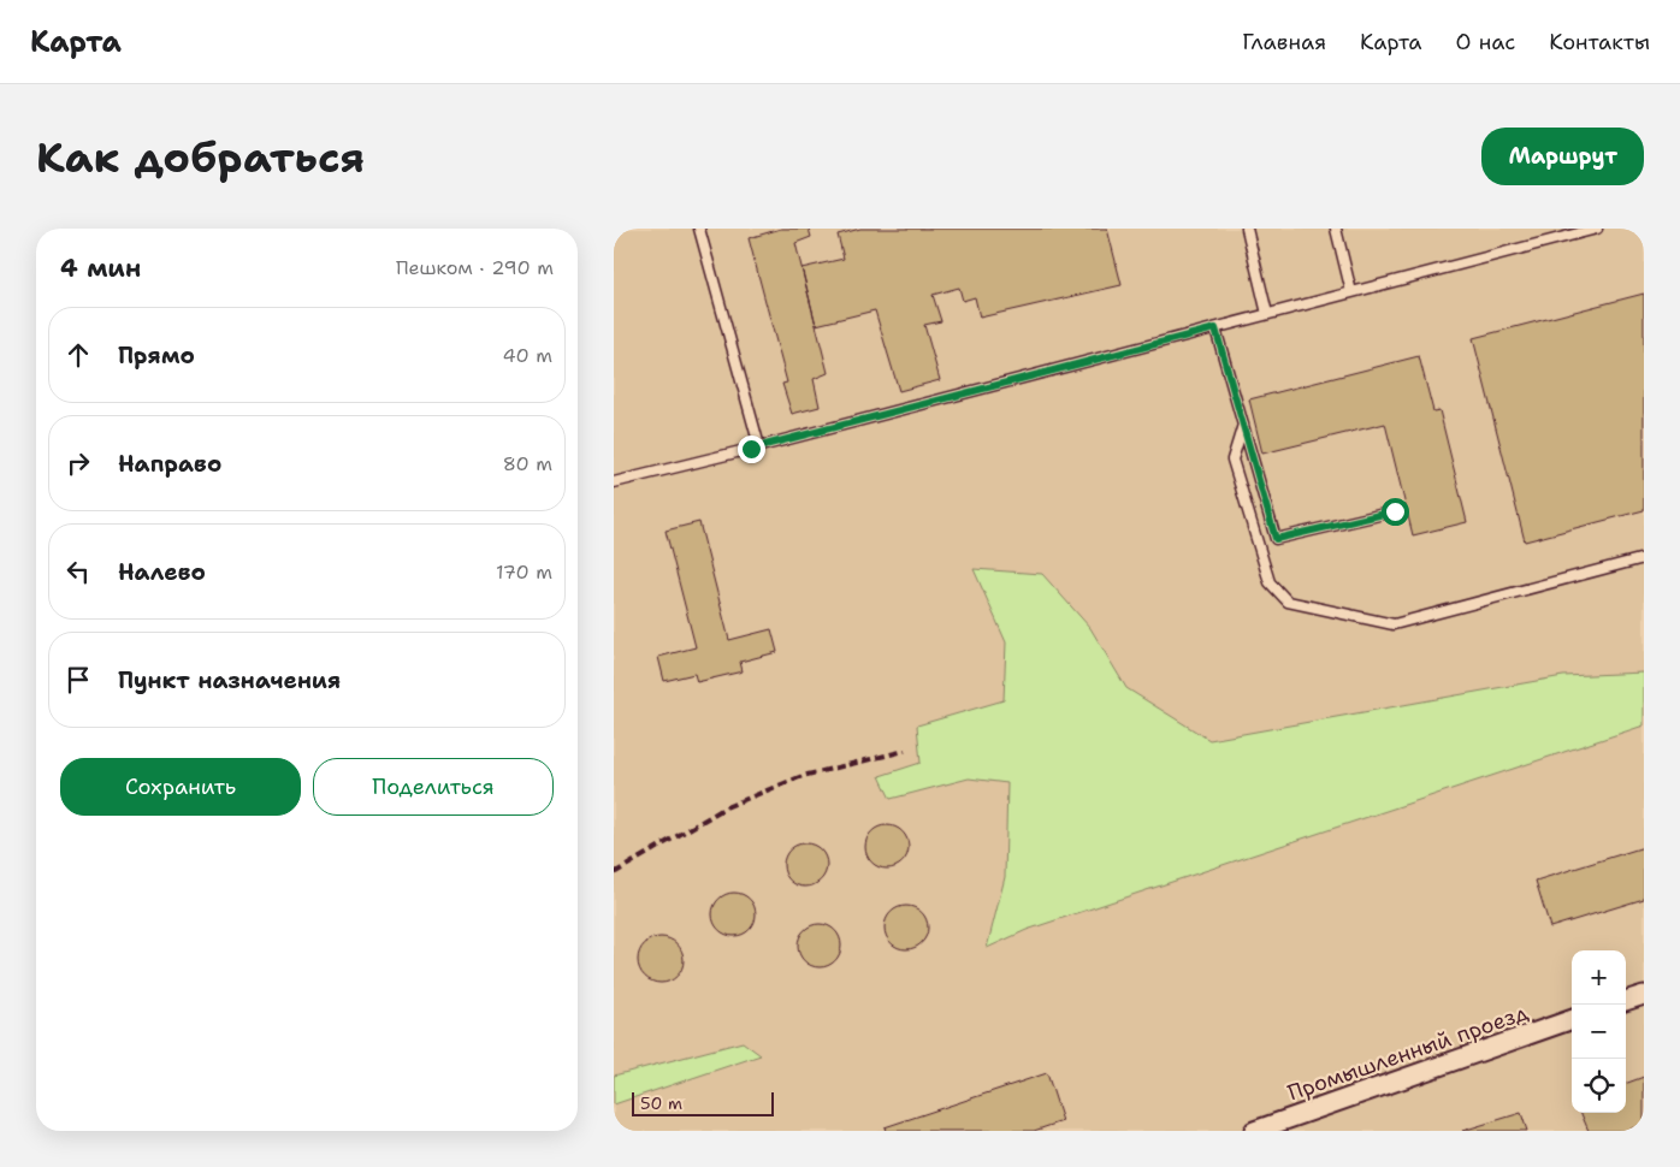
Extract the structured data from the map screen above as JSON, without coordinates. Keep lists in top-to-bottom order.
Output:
{
  "streets": {
    "street": ["Промышленный проезд"]
  },
  "scale_bar": "50 m",
  "page": {
    "header": "Карта",
    "nav": [
      "Главная",
      "Карта",
      "О нас",
      "Контакты"
    ],
    "buttons": [
      "Маршрут",
      ["Сохранить", "Поделиться"]
    ],
    "title": "Как добраться",
    "heading": ["4 мин", "Пешком · 290 m"],
    "list": [
      ["Прямо", "40 m"],
      ["Направо", "80 m"],
      ["Налево", "170 m"],
      "Пункт назначения"
    ],
    "map_buttons": ["+", "−"],
    "scale": "50 m"
  }
}
